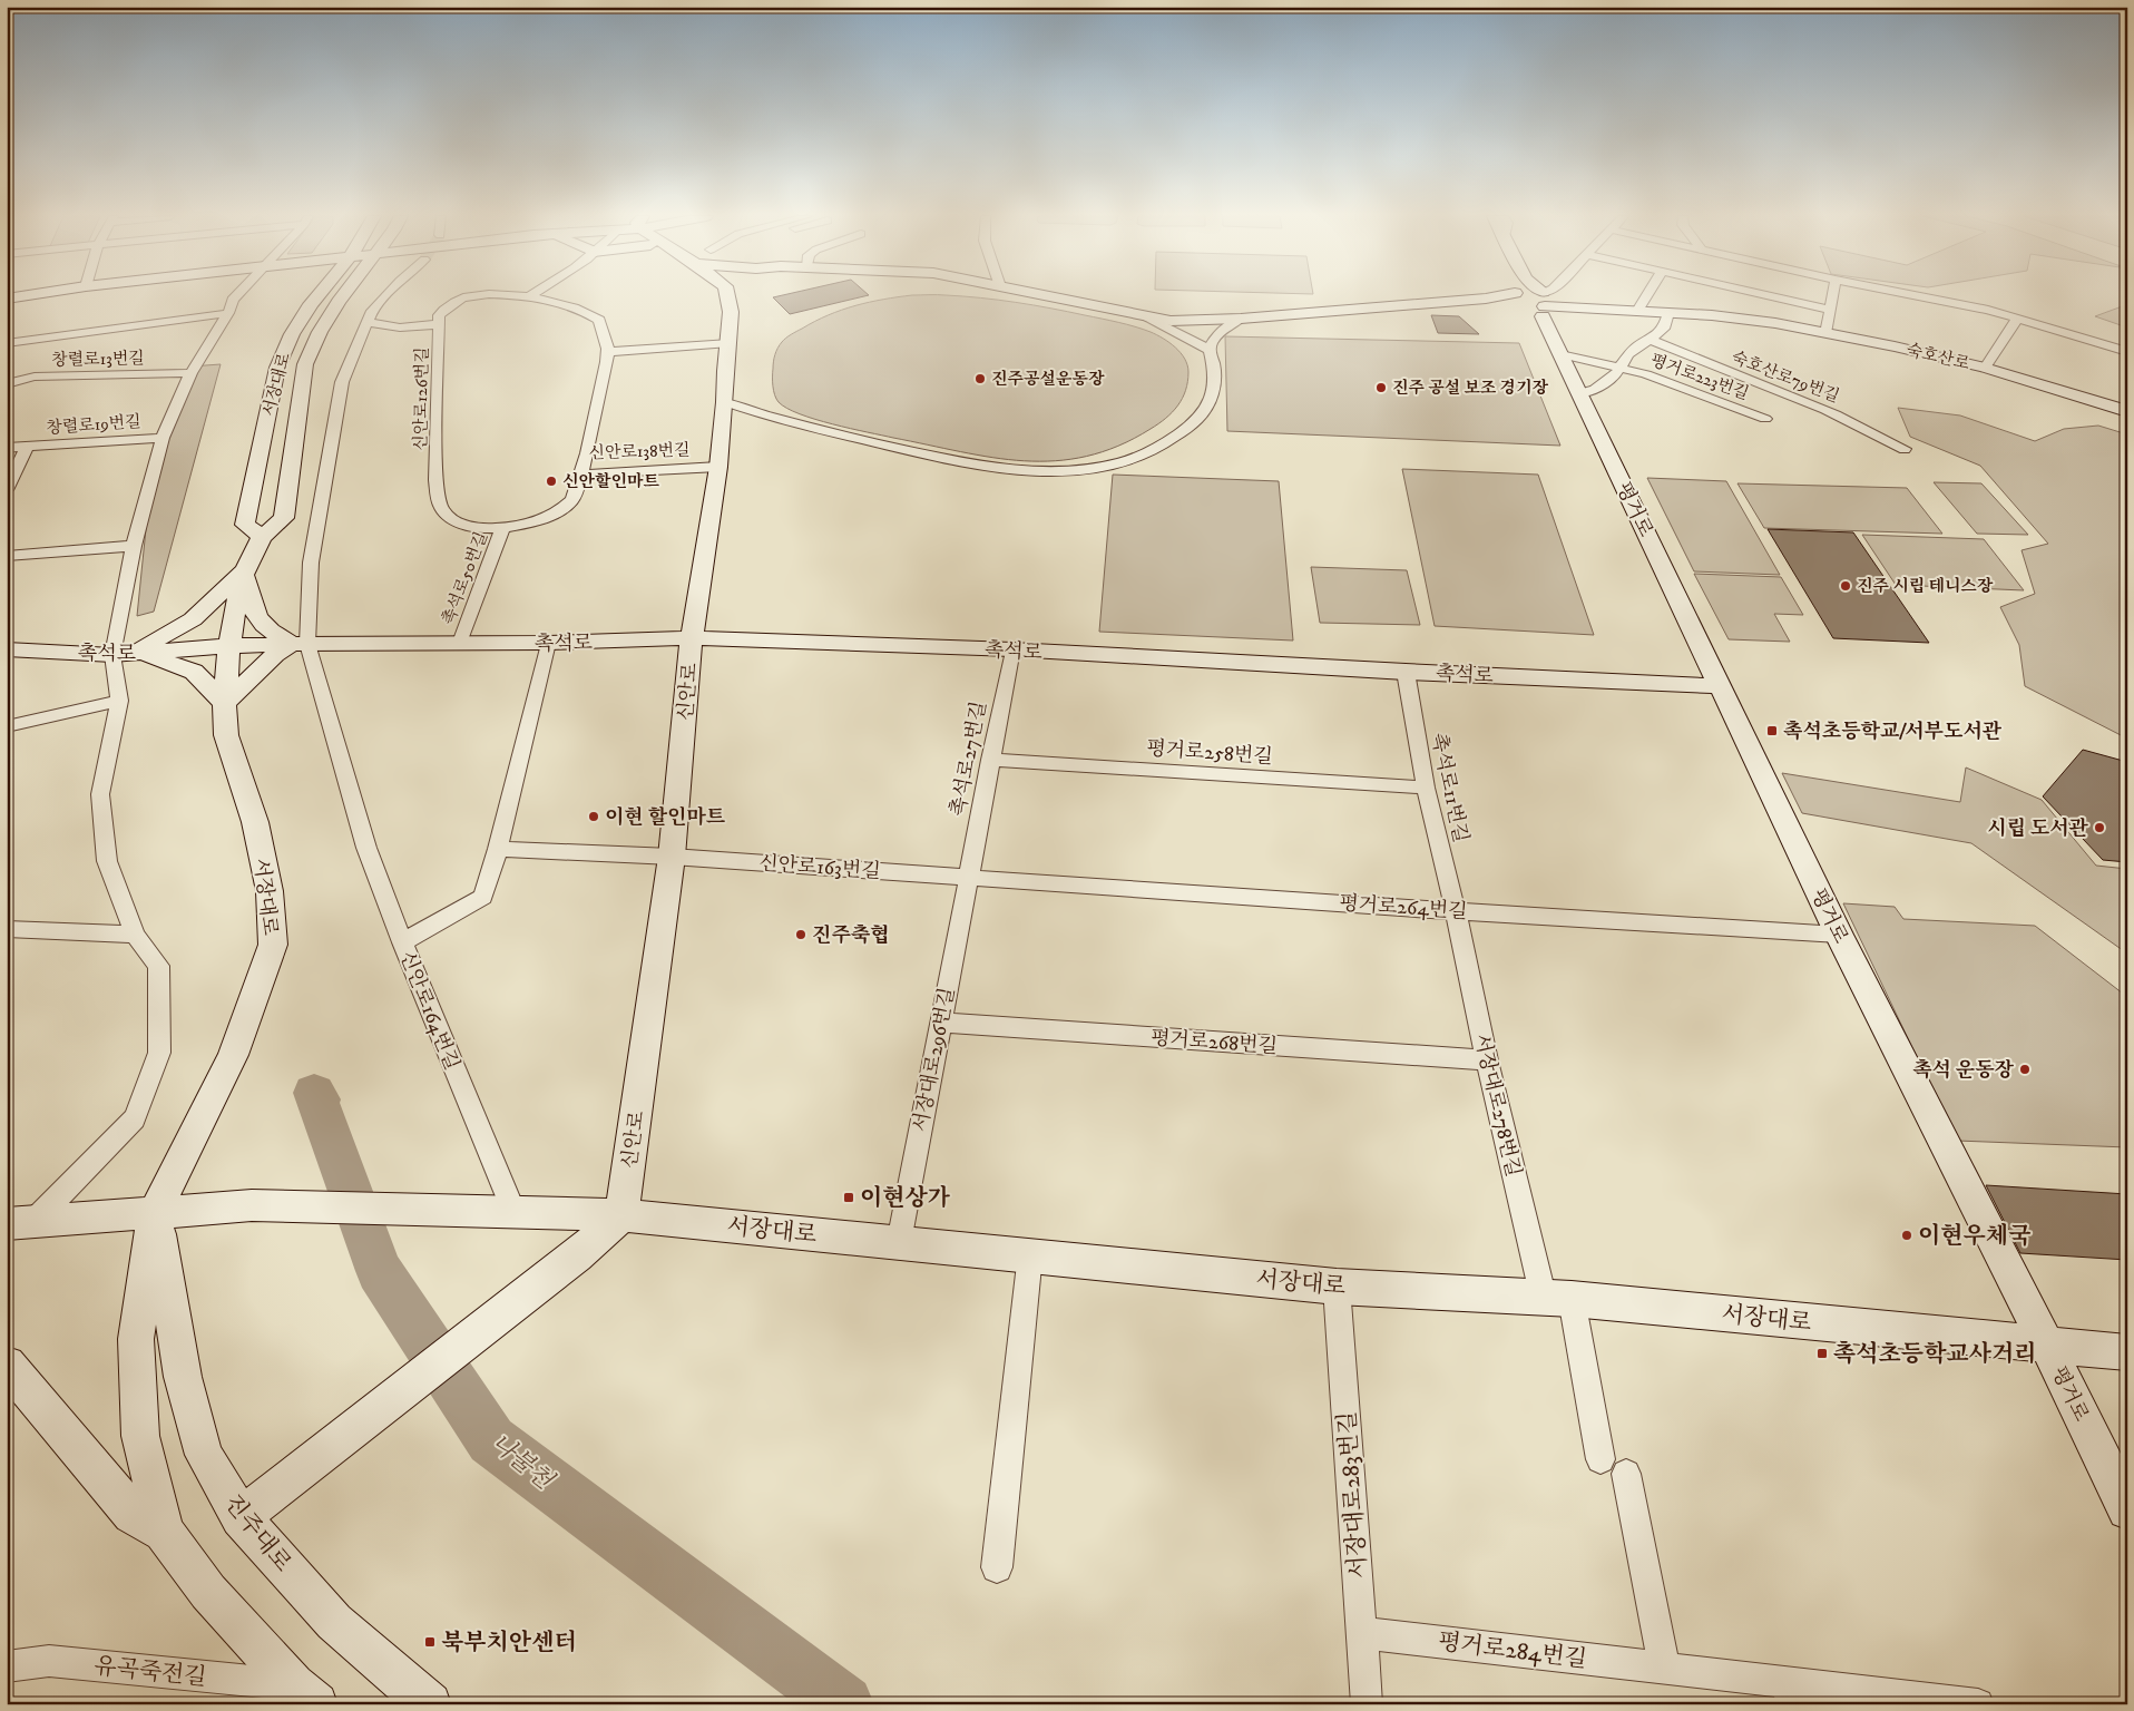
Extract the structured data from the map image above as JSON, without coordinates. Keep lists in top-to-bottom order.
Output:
{
  "streets": {
    "street": [
      "숙호산로",
      "창렬로13번길",
      "평거로223번길",
      "숙호산로79번길",
      "서장대로",
      "신안로126번길",
      "창렬로19번길",
      "신안로138번길",
      "평거로",
      "촉석로50번길",
      "촉석로",
      "신안로",
      "평거로258번길",
      "촉석로27번길",
      "촉석로11번길",
      "신안로163번길",
      "평거로264번길",
      "신안로164번길",
      "평거로268번길",
      "서장대로296번길",
      "서장대로278번길",
      "서장대로283번길",
      "진주대로",
      "평거로284번길",
      "유곡죽전길"
    ]
  },
  "crossings": [
    ["숙호산로", "평거로"],
    ["평거로223번길", "평거로"],
    ["서장대로", "평거로"],
    ["서장대로", "촉석로"],
    ["서장대로", "신안로"],
    ["서장대로", "신안로164번길"],
    ["서장대로", "서장대로296번길"],
    ["서장대로", "서장대로278번길"],
    ["서장대로", "서장대로283번길"],
    ["서장대로", "진주대로"],
    ["신안로126번길", "신안로138번길"],
    ["신안로126번길", "촉석로50번길"],
    ["신안로138번길", "촉석로50번길"],
    ["신안로138번길", "신안로"],
    ["평거로", "촉석로"],
    ["평거로", "평거로264번길"],
    ["촉석로50번길", "촉석로"],
    ["촉석로", "신안로"],
    ["촉석로", "촉석로27번길"],
    ["촉석로", "촉석로11번길"],
    ["촉석로", "신안로164번길"],
    ["신안로", "신안로163번길"],
    ["평거로258번길", "촉석로27번길"],
    ["평거로258번길", "촉석로11번길"],
    ["촉석로27번길", "신안로163번길"],
    ["촉석로27번길", "평거로264번길"],
    ["촉석로27번길", "서장대로296번길"],
    ["촉석로11번길", "평거로264번길"],
    ["촉석로11번길", "서장대로278번길"],
    ["신안로163번길", "평거로264번길"],
    ["신안로163번길", "서장대로296번길"],
    ["평거로264번길", "서장대로296번길"],
    ["평거로264번길", "서장대로278번길"],
    ["평거로268번길", "서장대로296번길"],
    ["평거로268번길", "서장대로278번길"],
    ["서장대로283번길", "평거로284번길"]
  ],
  "water": ["나불천"],
  "places": {
    "other": [
      "진주공설운동장",
      "진주 공설 보조 경기장",
      "신안할인마트",
      "진주 시립 테니스장",
      "이현 할인마트",
      "시립 도서관",
      "진주축협",
      "촉석 운동장",
      "이현우체국"
    ],
    "transit": [
      "촉석초등학교/서부도서관",
      "이현상가",
      "촉석초등학교사거리",
      "북부치안센터"
    ]
  }
}
